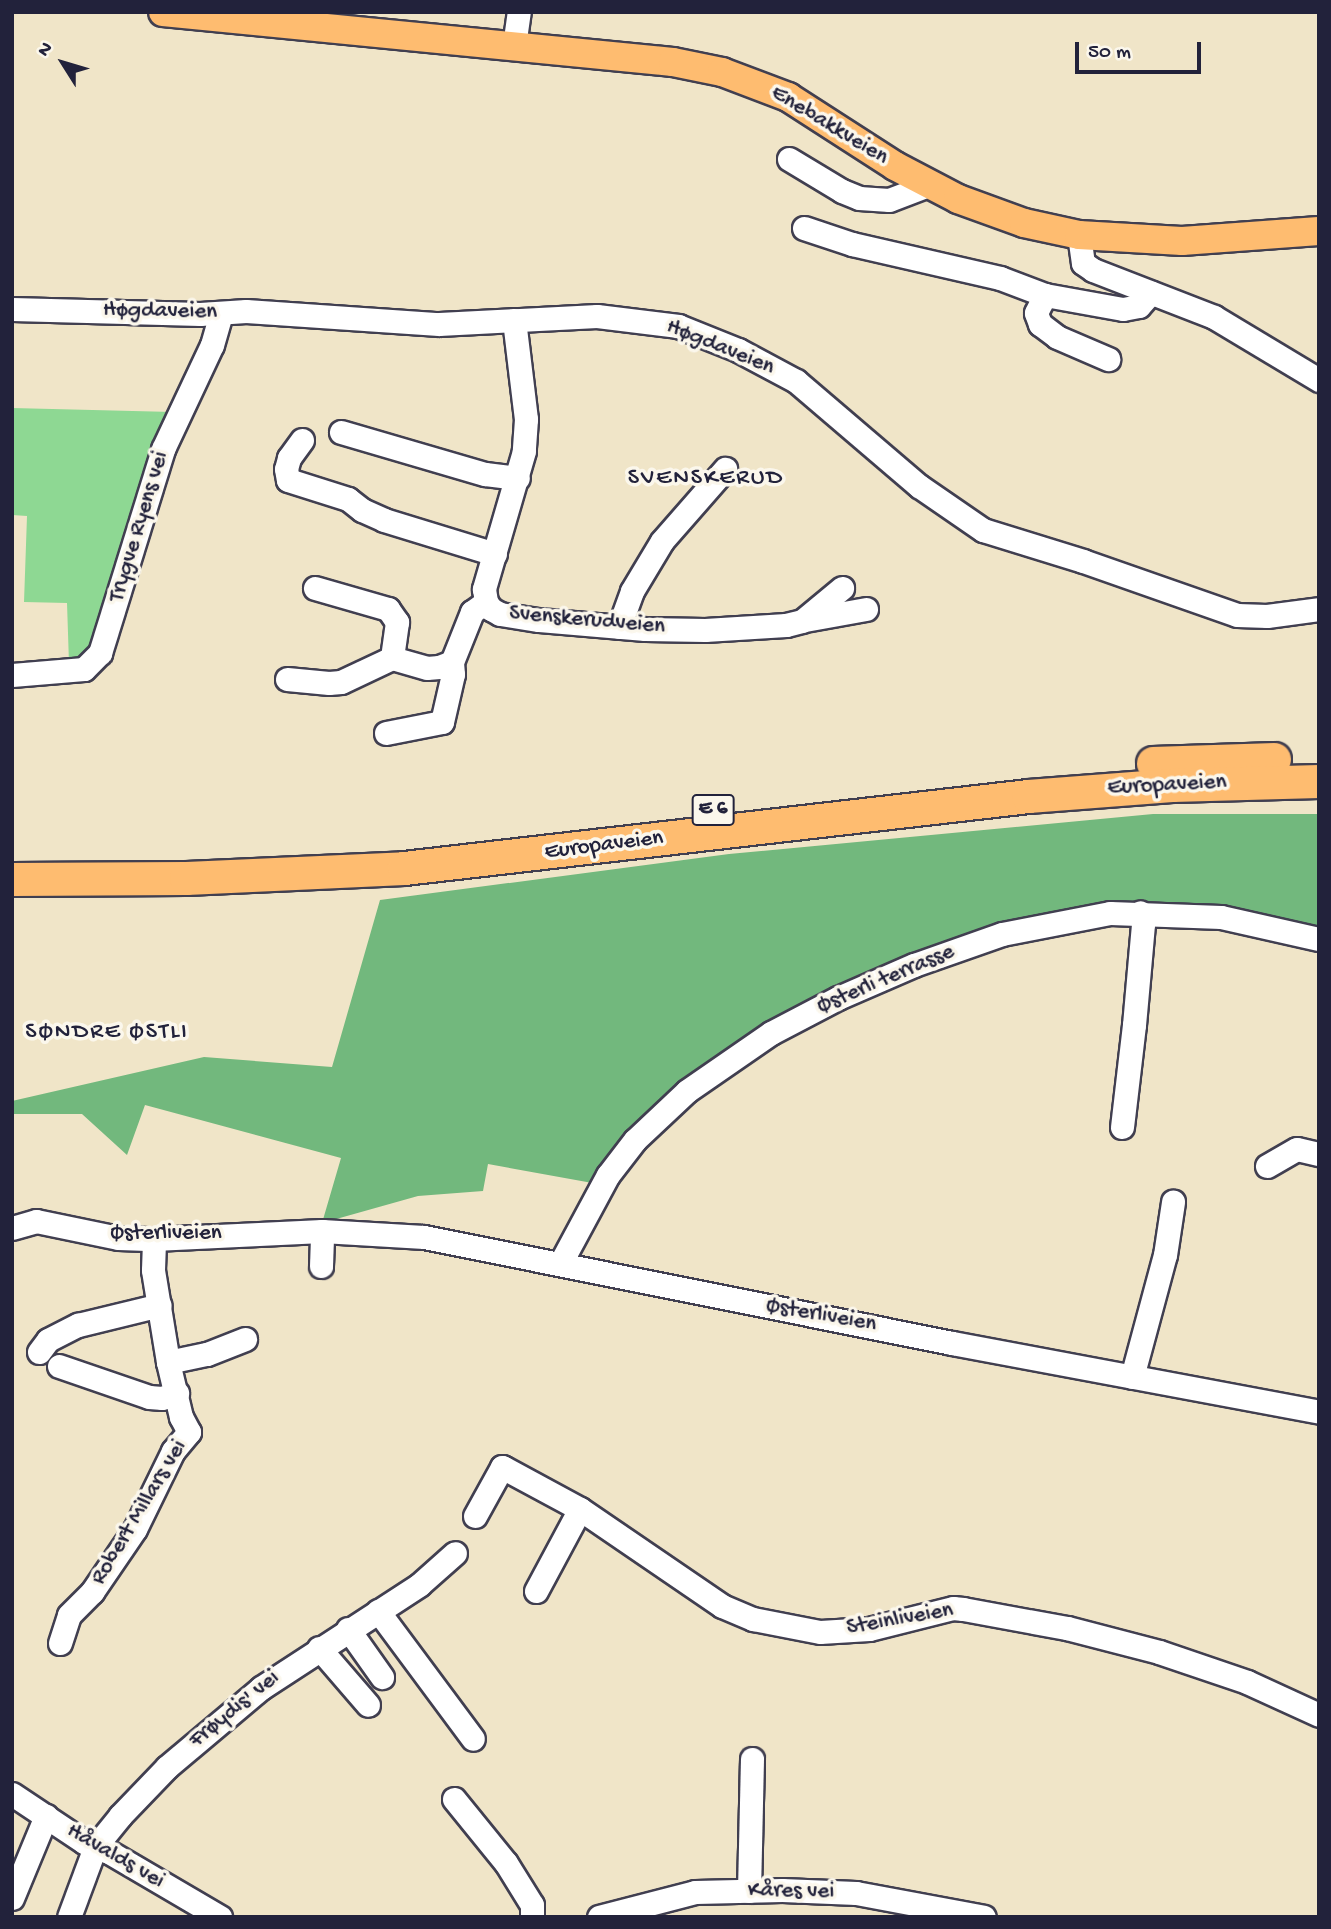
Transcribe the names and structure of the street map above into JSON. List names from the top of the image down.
{
  "streets": {
    "highway": ["Europaveien", "E 6"],
    "main road": ["Enebakkveien"],
    "street": [
      "Høgdaveien",
      "Trygve Ryens vei",
      "Svenskerudveien",
      "Østerli terrasse",
      "Østerliveien",
      "Robert Millars vei",
      "Steinliveien",
      "Frøydis' vei",
      "Håvalds vei",
      "Kåres vei"
    ]
  },
  "crossings": [
    ["Høgdaveien", "Trygve Ryens vei"],
    ["Høgdaveien", "Svenskerudveien"],
    ["Østerli terrasse", "Østerliveien"],
    ["Østerliveien", "Robert Millars vei"],
    ["Frøydis' vei", "Håvalds vei"]
  ],
  "districts": ["SVENSKERUD", "SØNDRE ØSTLI"],
  "scale_bar": "50 m",
  "north": "top left"
}
